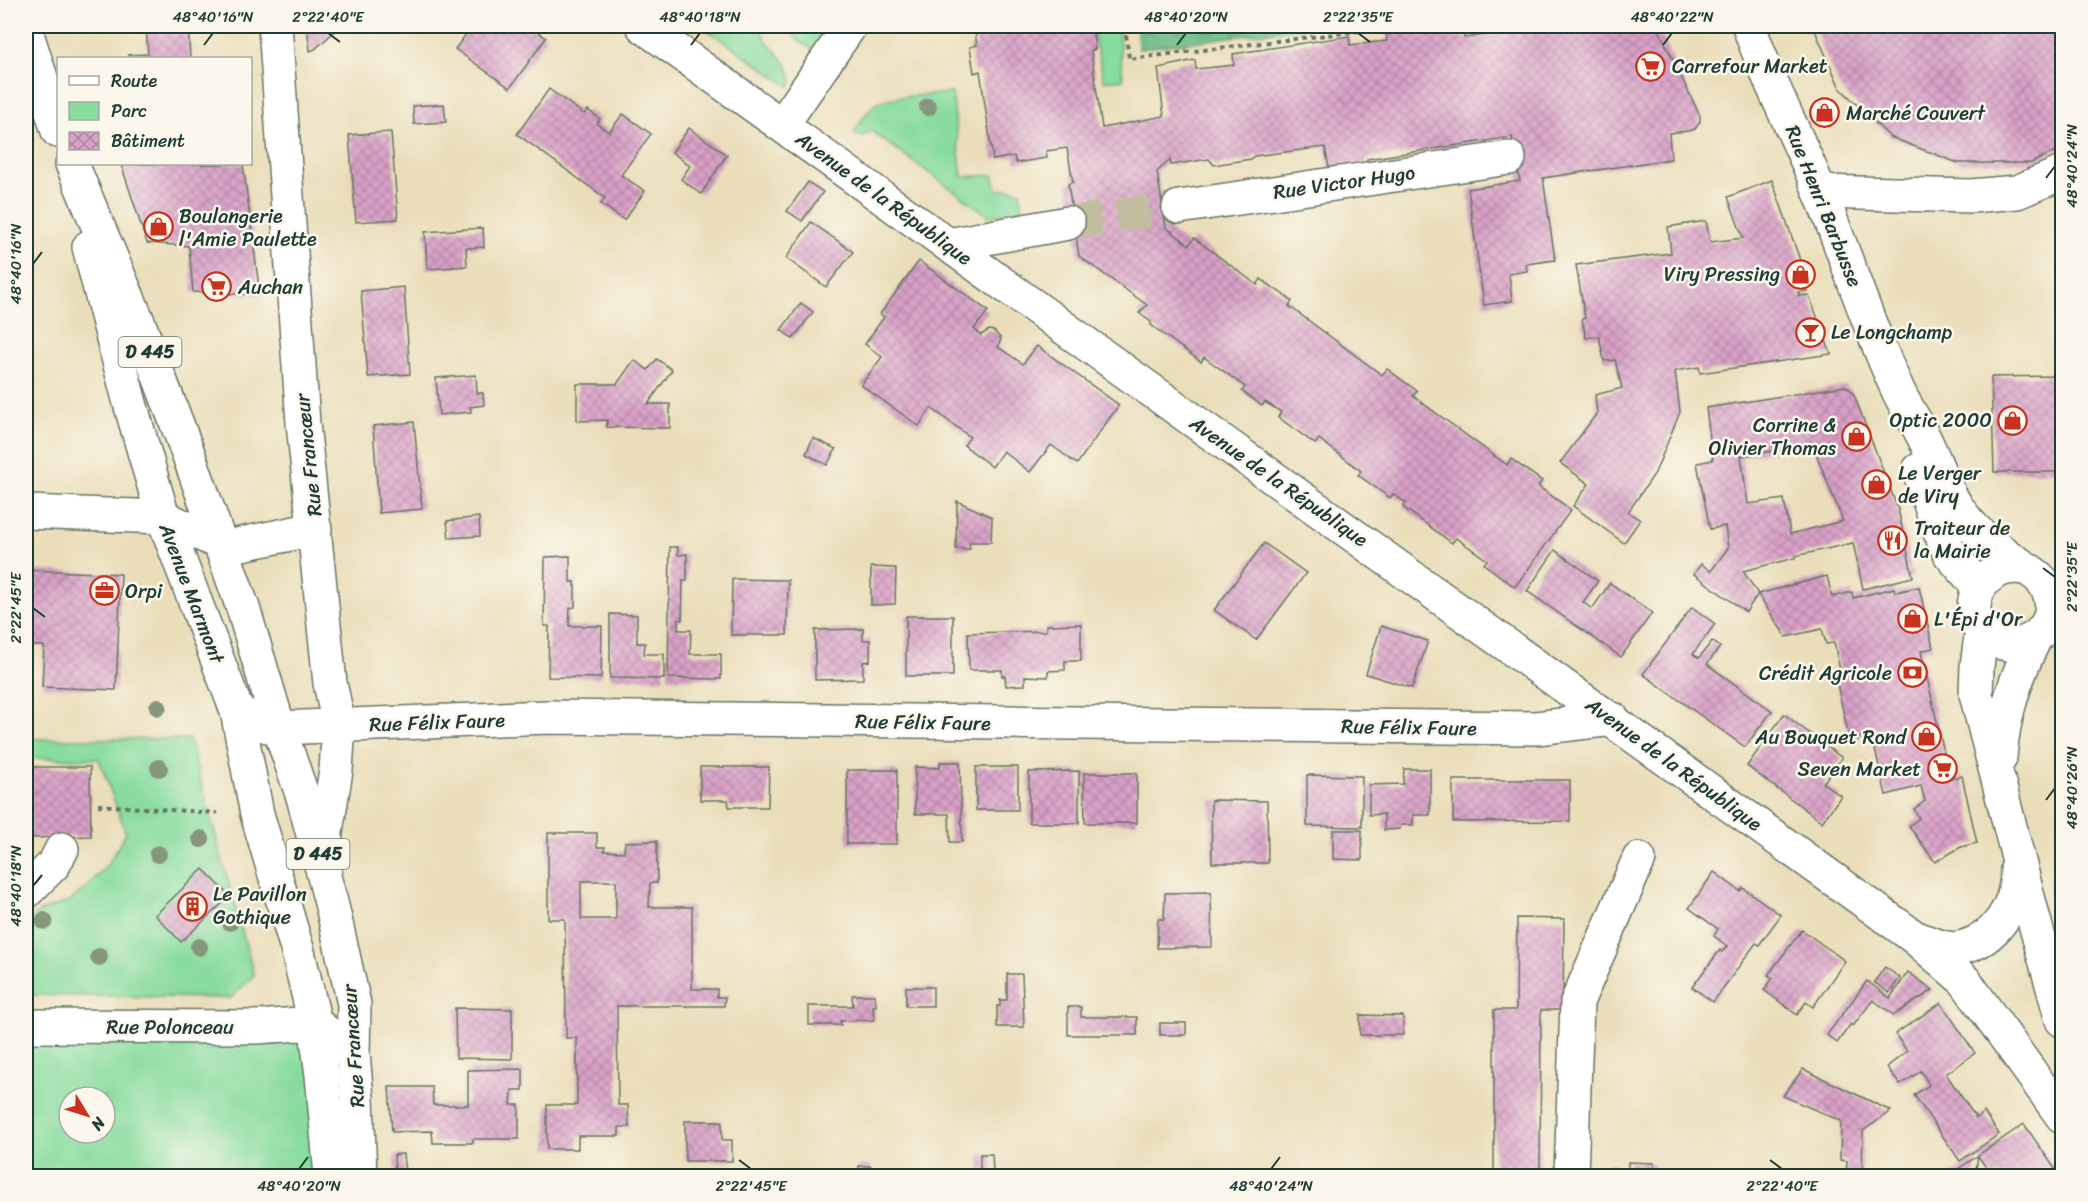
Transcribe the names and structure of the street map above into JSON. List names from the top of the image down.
{
  "streets": {
    "street": [
      "Rue Victor Hugo",
      "Avenue de la République",
      "Rue Henri Barbusse",
      "D 445",
      "Rue Francœur",
      "Avenue Marmont",
      "Rue Félix Faure",
      "Rue Polonceau"
    ]
  },
  "crossings": [
    ["Avenue de la République", "Rue Félix Faure"],
    ["D 445", "Rue Francœur"],
    ["Rue Francœur", "Avenue Marmont"],
    ["Rue Francœur", "Rue Félix Faure"],
    ["Rue Francœur", "Rue Polonceau"],
    ["Avenue Marmont", "Rue Félix Faure"],
    ["Avenue Marmont", "Rue Polonceau"]
  ],
  "places": {
    "supermarket": ["Carrefour Market", "Auchan", "Seven Market"],
    "shop": [
      "Marché Couvert",
      "Boulangerie l'Amie Paulette",
      "Viry Pressing",
      "Optic 2000",
      "Corrine & Olivier Thomas",
      "Le Verger de Viry",
      "L'Épi d'Or",
      "Au Bouquet Rond"
    ],
    "bar": ["Le Longchamp"],
    "restaurant": ["Traiteur de la Mairie"],
    "office": ["Orpi"],
    "bank": ["Crédit Agricole"],
    "building": ["Le Pavillon Gothique"]
  },
  "legend": ["Route", "Parc", "Bâtiment"],
  "north": "bottom right",
  "coordinates": [
    "48°40'16\"N",
    "2°22'40\"E",
    "48°40'18\"N",
    "48°40'20\"N",
    "2°22'35\"E",
    "48°40'22\"N",
    "48°40'24\"N",
    "2°22'45\"E",
    "48°40'26\"N"
  ]
}
